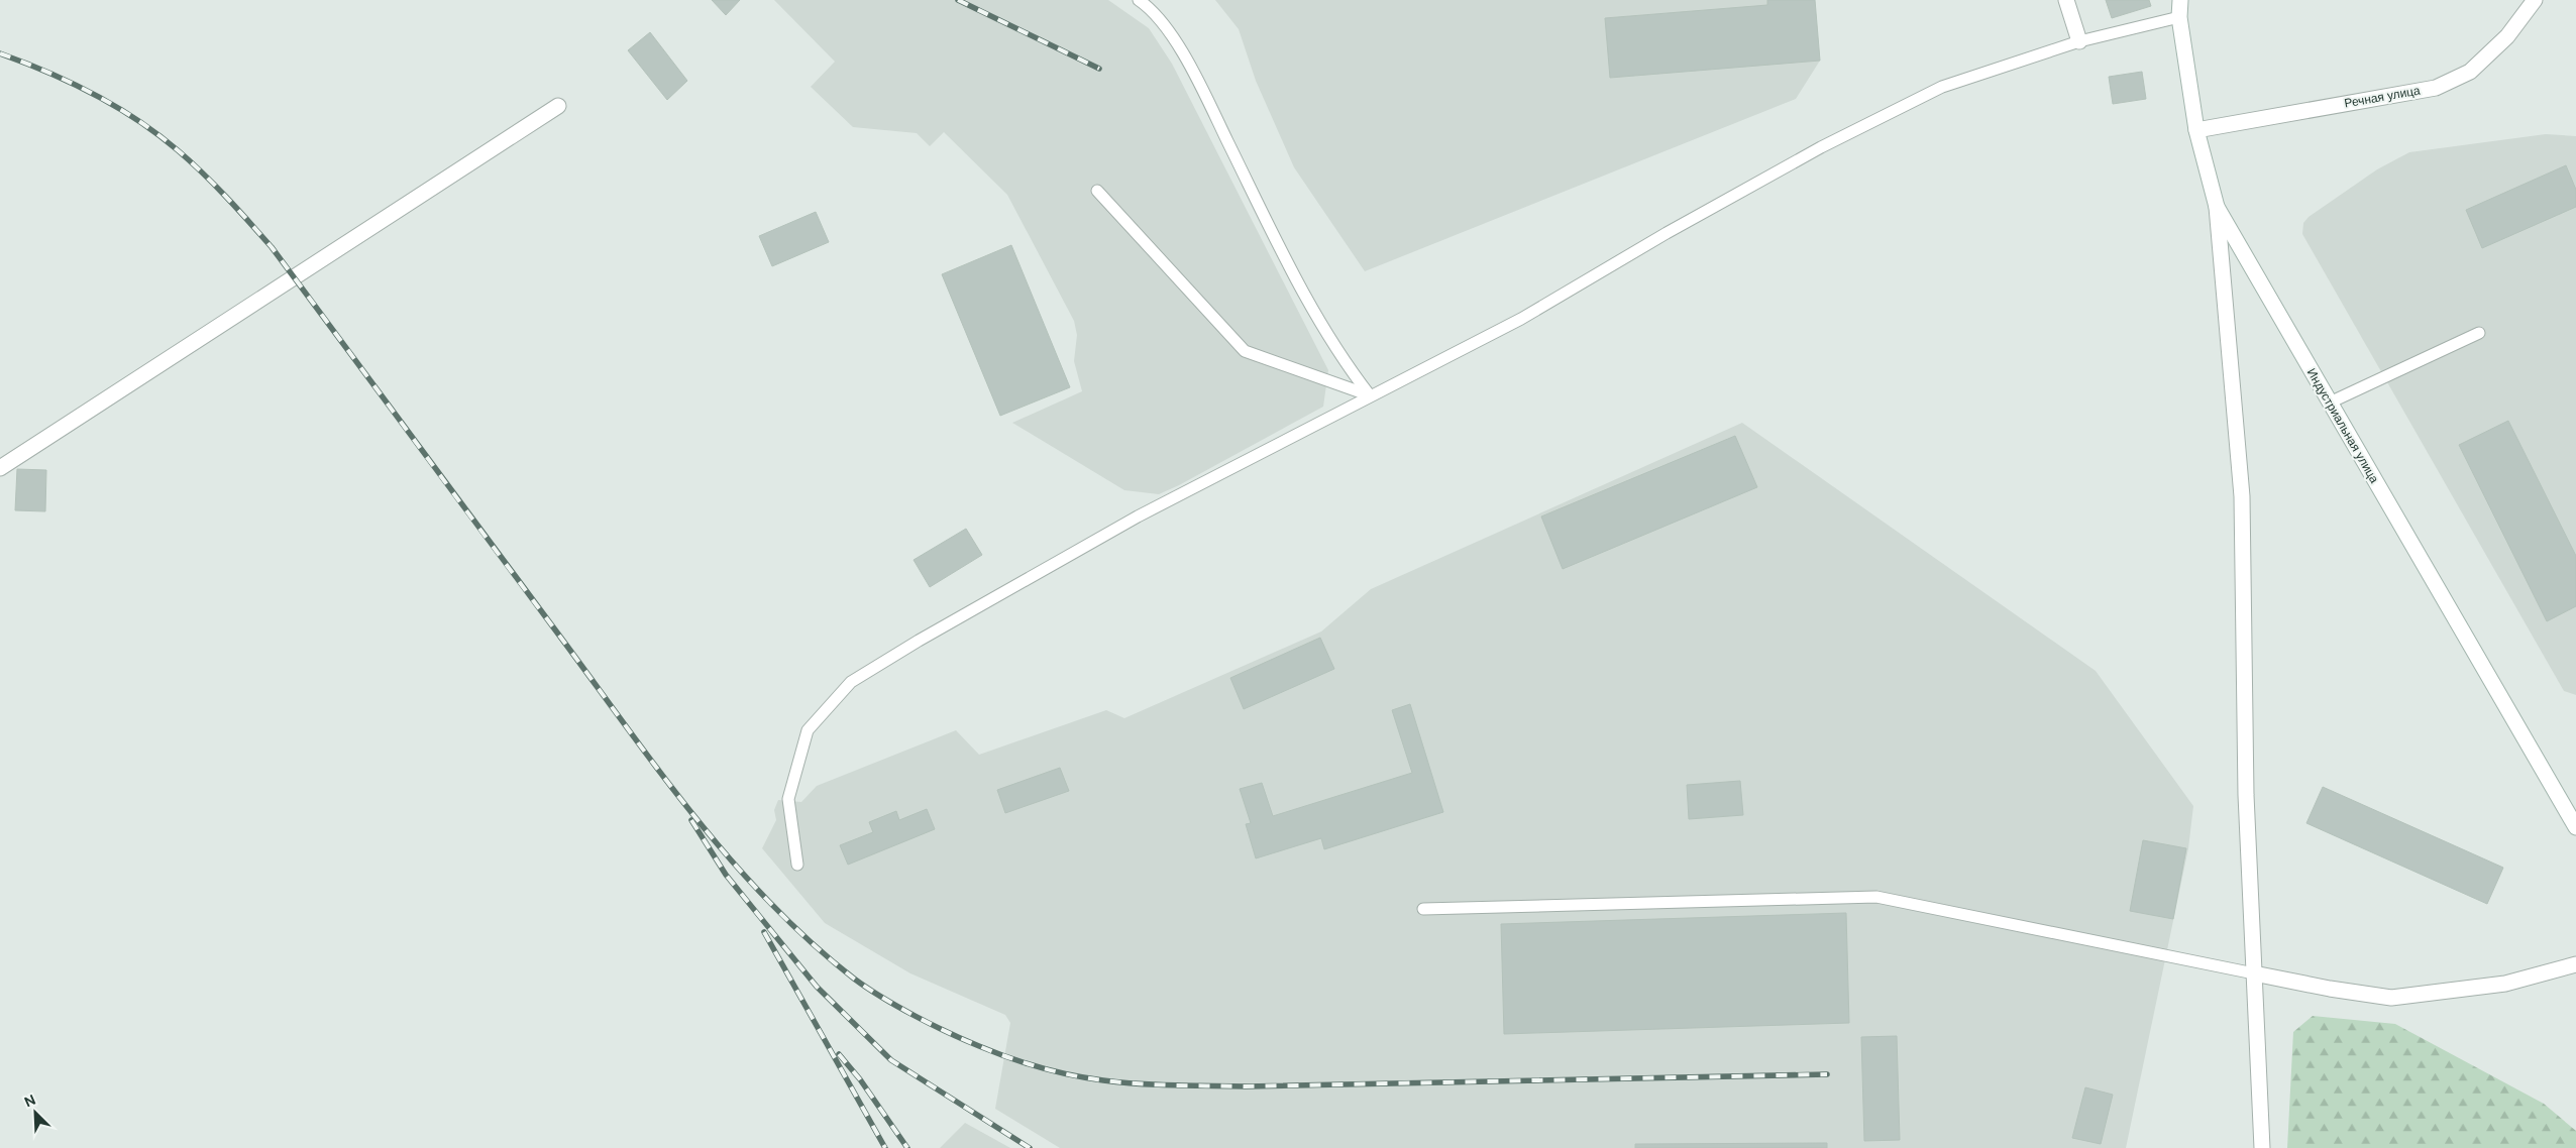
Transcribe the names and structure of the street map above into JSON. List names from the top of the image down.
{
  "streets": {
    "street": ["Речная улица", "Индустриальная улица"]
  },
  "crossings": [
    ["Речная улица", "Индустриальная улица"]
  ],
  "north": "top left"
}
